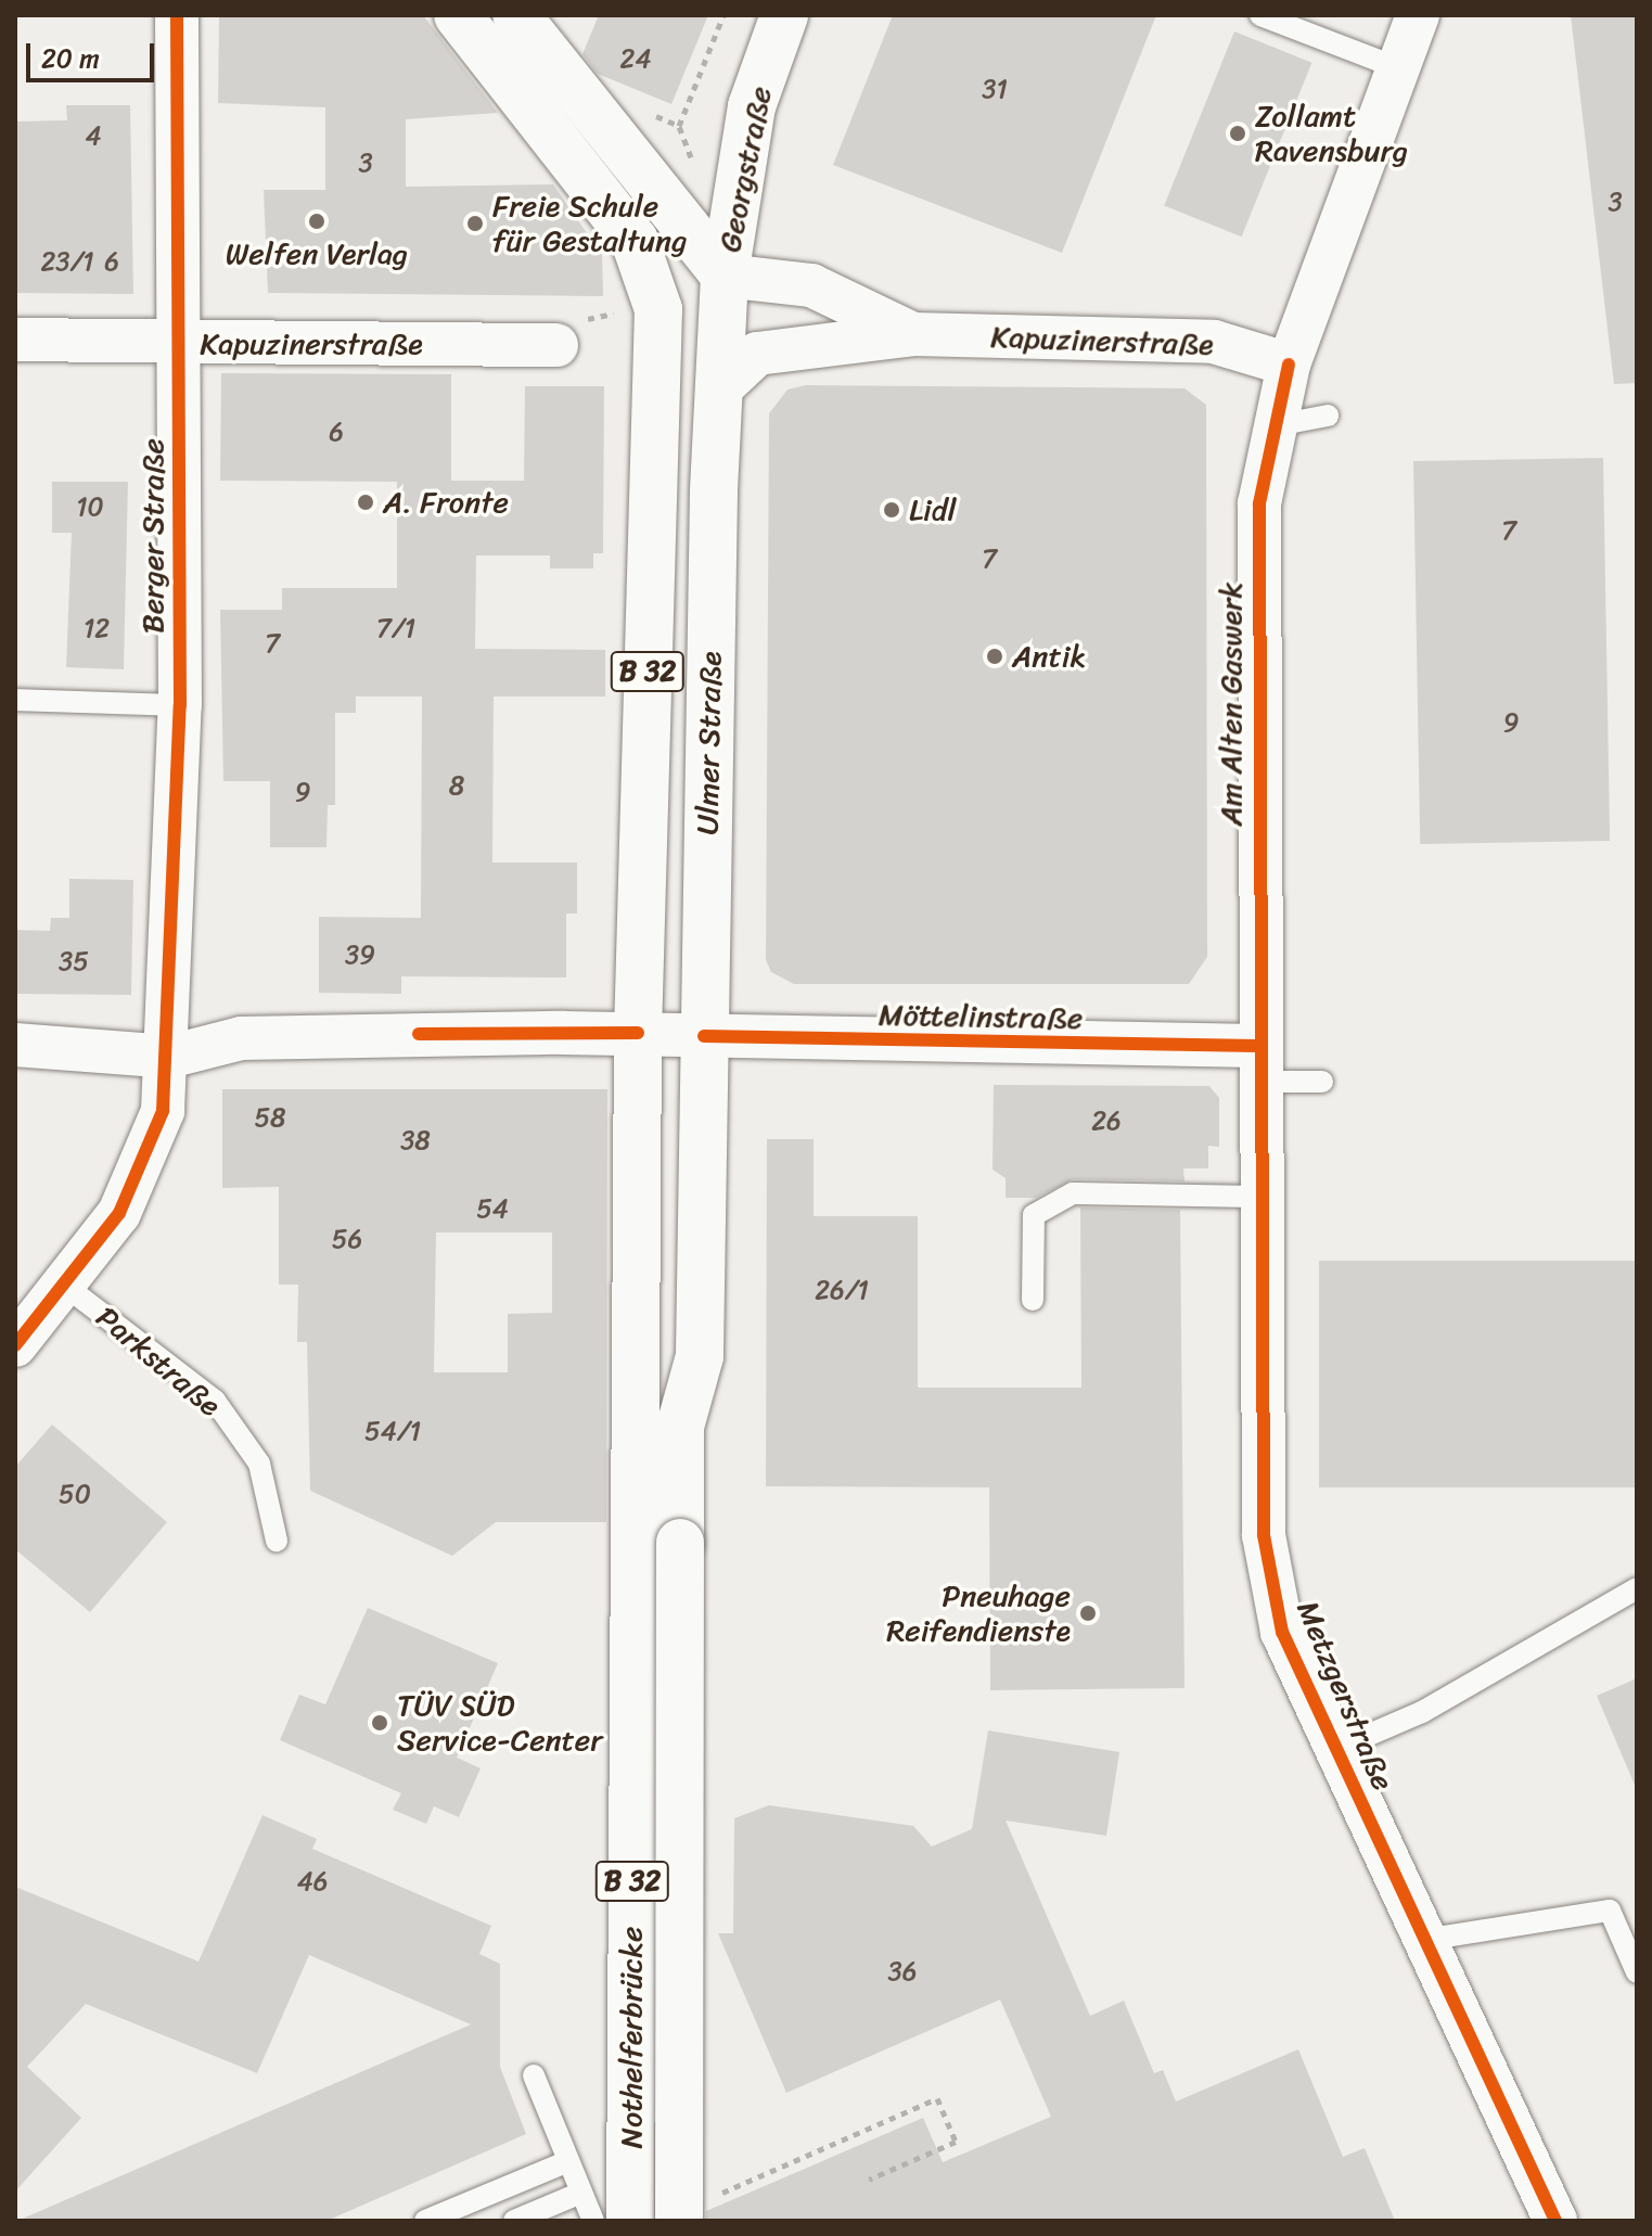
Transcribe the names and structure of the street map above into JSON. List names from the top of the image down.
{
  "streets": {
    "main road": [
      "Georgstraße",
      "B 32",
      "Ulmer Straße",
      "Nothelferbrücke"
    ],
    "street": [
      "Kapuzinerstraße",
      "Berger Straße",
      "Am Alten Gaswerk",
      "Möttelinstraße",
      "Parkstraße",
      "Metzgerstraße"
    ]
  },
  "crossings": [
    ["Georgstraße", "Kapuzinerstraße"],
    ["Georgstraße", "Ulmer Straße"],
    ["Kapuzinerstraße", "Berger Straße"],
    ["Kapuzinerstraße", "Am Alten Gaswerk"],
    ["Kapuzinerstraße", "Ulmer Straße"],
    ["Berger Straße", "Möttelinstraße"],
    ["Berger Straße", "Parkstraße"],
    ["Am Alten Gaswerk", "Möttelinstraße"],
    ["Am Alten Gaswerk", "Metzgerstraße"],
    ["Ulmer Straße", "Möttelinstraße"],
    ["Ulmer Straße", "Nothelferbrücke"],
    ["Möttelinstraße", "Parkstraße"],
    ["Möttelinstraße", "Metzgerstraße"]
  ],
  "places": [
    "Zollamt Ravensburg",
    "Welfen Verlag",
    "Freie Schule für Gestaltung",
    "A. Fronte",
    "Lidl",
    "Antik",
    "Pneuhage Reifendienste",
    "TÜV SÜD Service-Center"
  ],
  "house_numbers": [
    "24",
    "31",
    "4",
    "3",
    "3",
    "23/1",
    "6",
    "6",
    "10",
    "7",
    "7",
    "12",
    "7/1",
    "7",
    "9",
    "8",
    "9",
    "39",
    "35",
    "58",
    "26",
    "38",
    "54",
    "56",
    "26/1",
    "54/1",
    "50",
    "46",
    "36"
  ],
  "scale_bar": "20 m"
}
